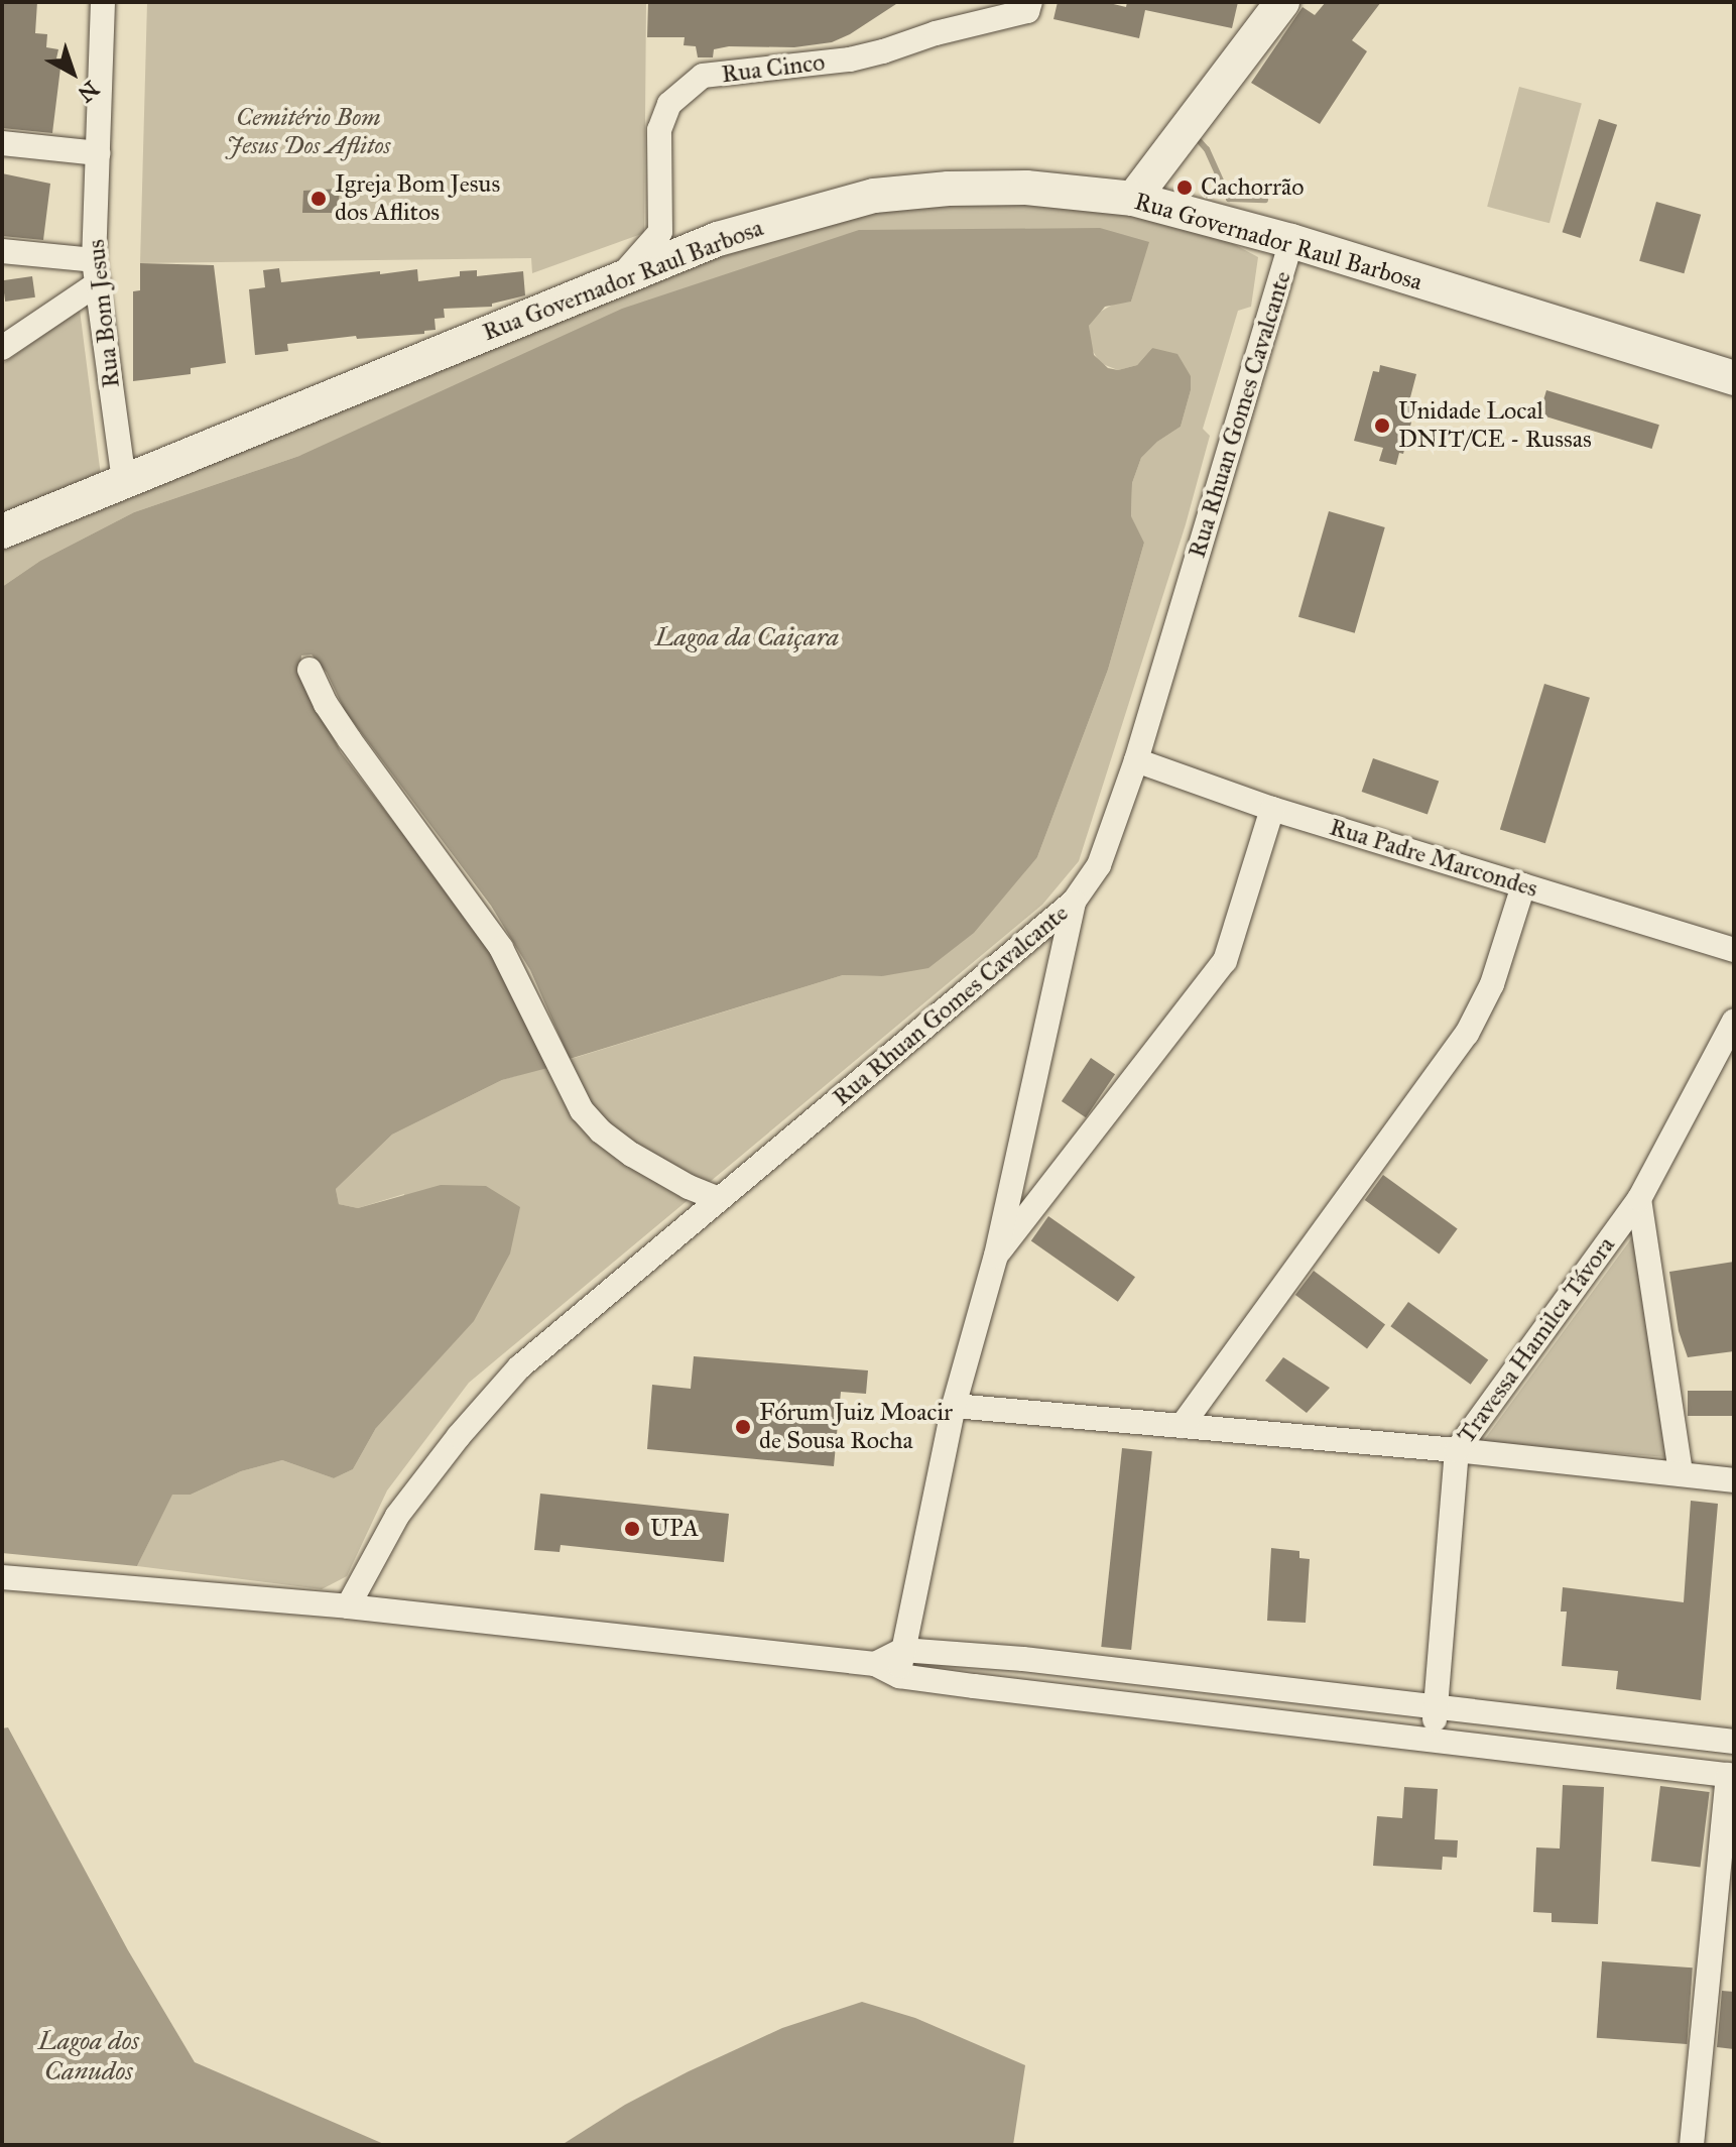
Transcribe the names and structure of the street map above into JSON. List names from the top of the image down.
{
  "streets": {
    "street": [
      "Rua Cinco",
      "Rua Governador Raul Barbosa",
      "Rua Bom Jesus",
      "Rua Rhuan Gomes Cavalcante",
      "Rua Padre Marcondes",
      "Travessa Hamilca Távora"
    ]
  },
  "crossings": [
    ["Rua Cinco", "Rua Governador Raul Barbosa"],
    ["Rua Governador Raul Barbosa", "Rua Bom Jesus"],
    ["Rua Governador Raul Barbosa", "Rua Rhuan Gomes Cavalcante"],
    ["Rua Rhuan Gomes Cavalcante", "Rua Padre Marcondes"]
  ],
  "water": ["Lagoa da Caiçara", "Lagoa dos Canudos"],
  "parks": ["Cemitério Bom Jesus Dos Aflitos"],
  "places": [
    "Cachorrão",
    "Igreja Bom Jesus dos Aflitos",
    "Unidade Local DNIT/CE - Russas",
    "Fórum Juiz Moacir de Sousa Rocha",
    "UPA"
  ],
  "north": "bottom right"
}
